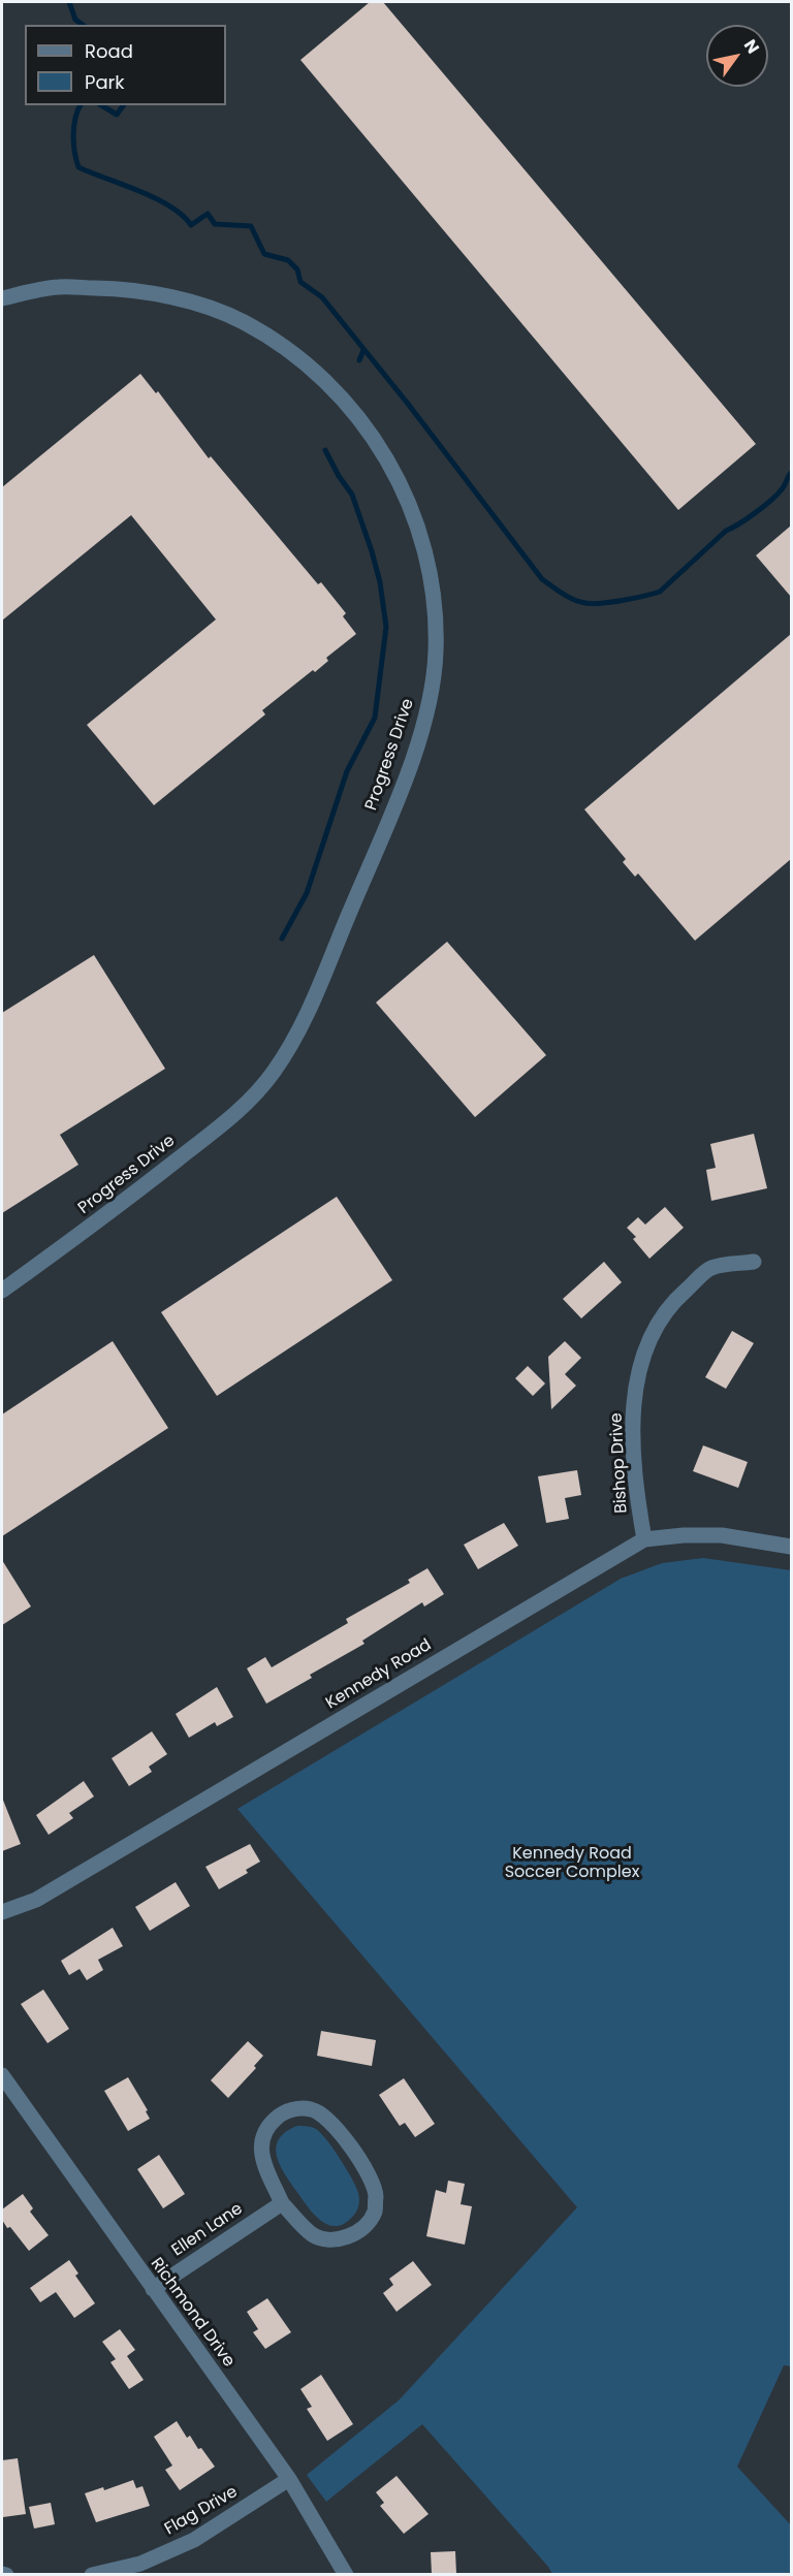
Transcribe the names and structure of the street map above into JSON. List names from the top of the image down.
{
  "streets": {
    "street": [
      "Progress Drive",
      "Bishop Drive",
      "Kennedy Road",
      "Ellen Lane",
      "Richmond Drive",
      "Flag Drive"
    ]
  },
  "crossings": [
    ["Bishop Drive", "Kennedy Road"],
    ["Ellen Lane", "Richmond Drive"],
    ["Richmond Drive", "Flag Drive"]
  ],
  "parks": ["Kennedy Road Soccer Complex"],
  "legend": ["Road", "Park"],
  "north": "top right"
}
